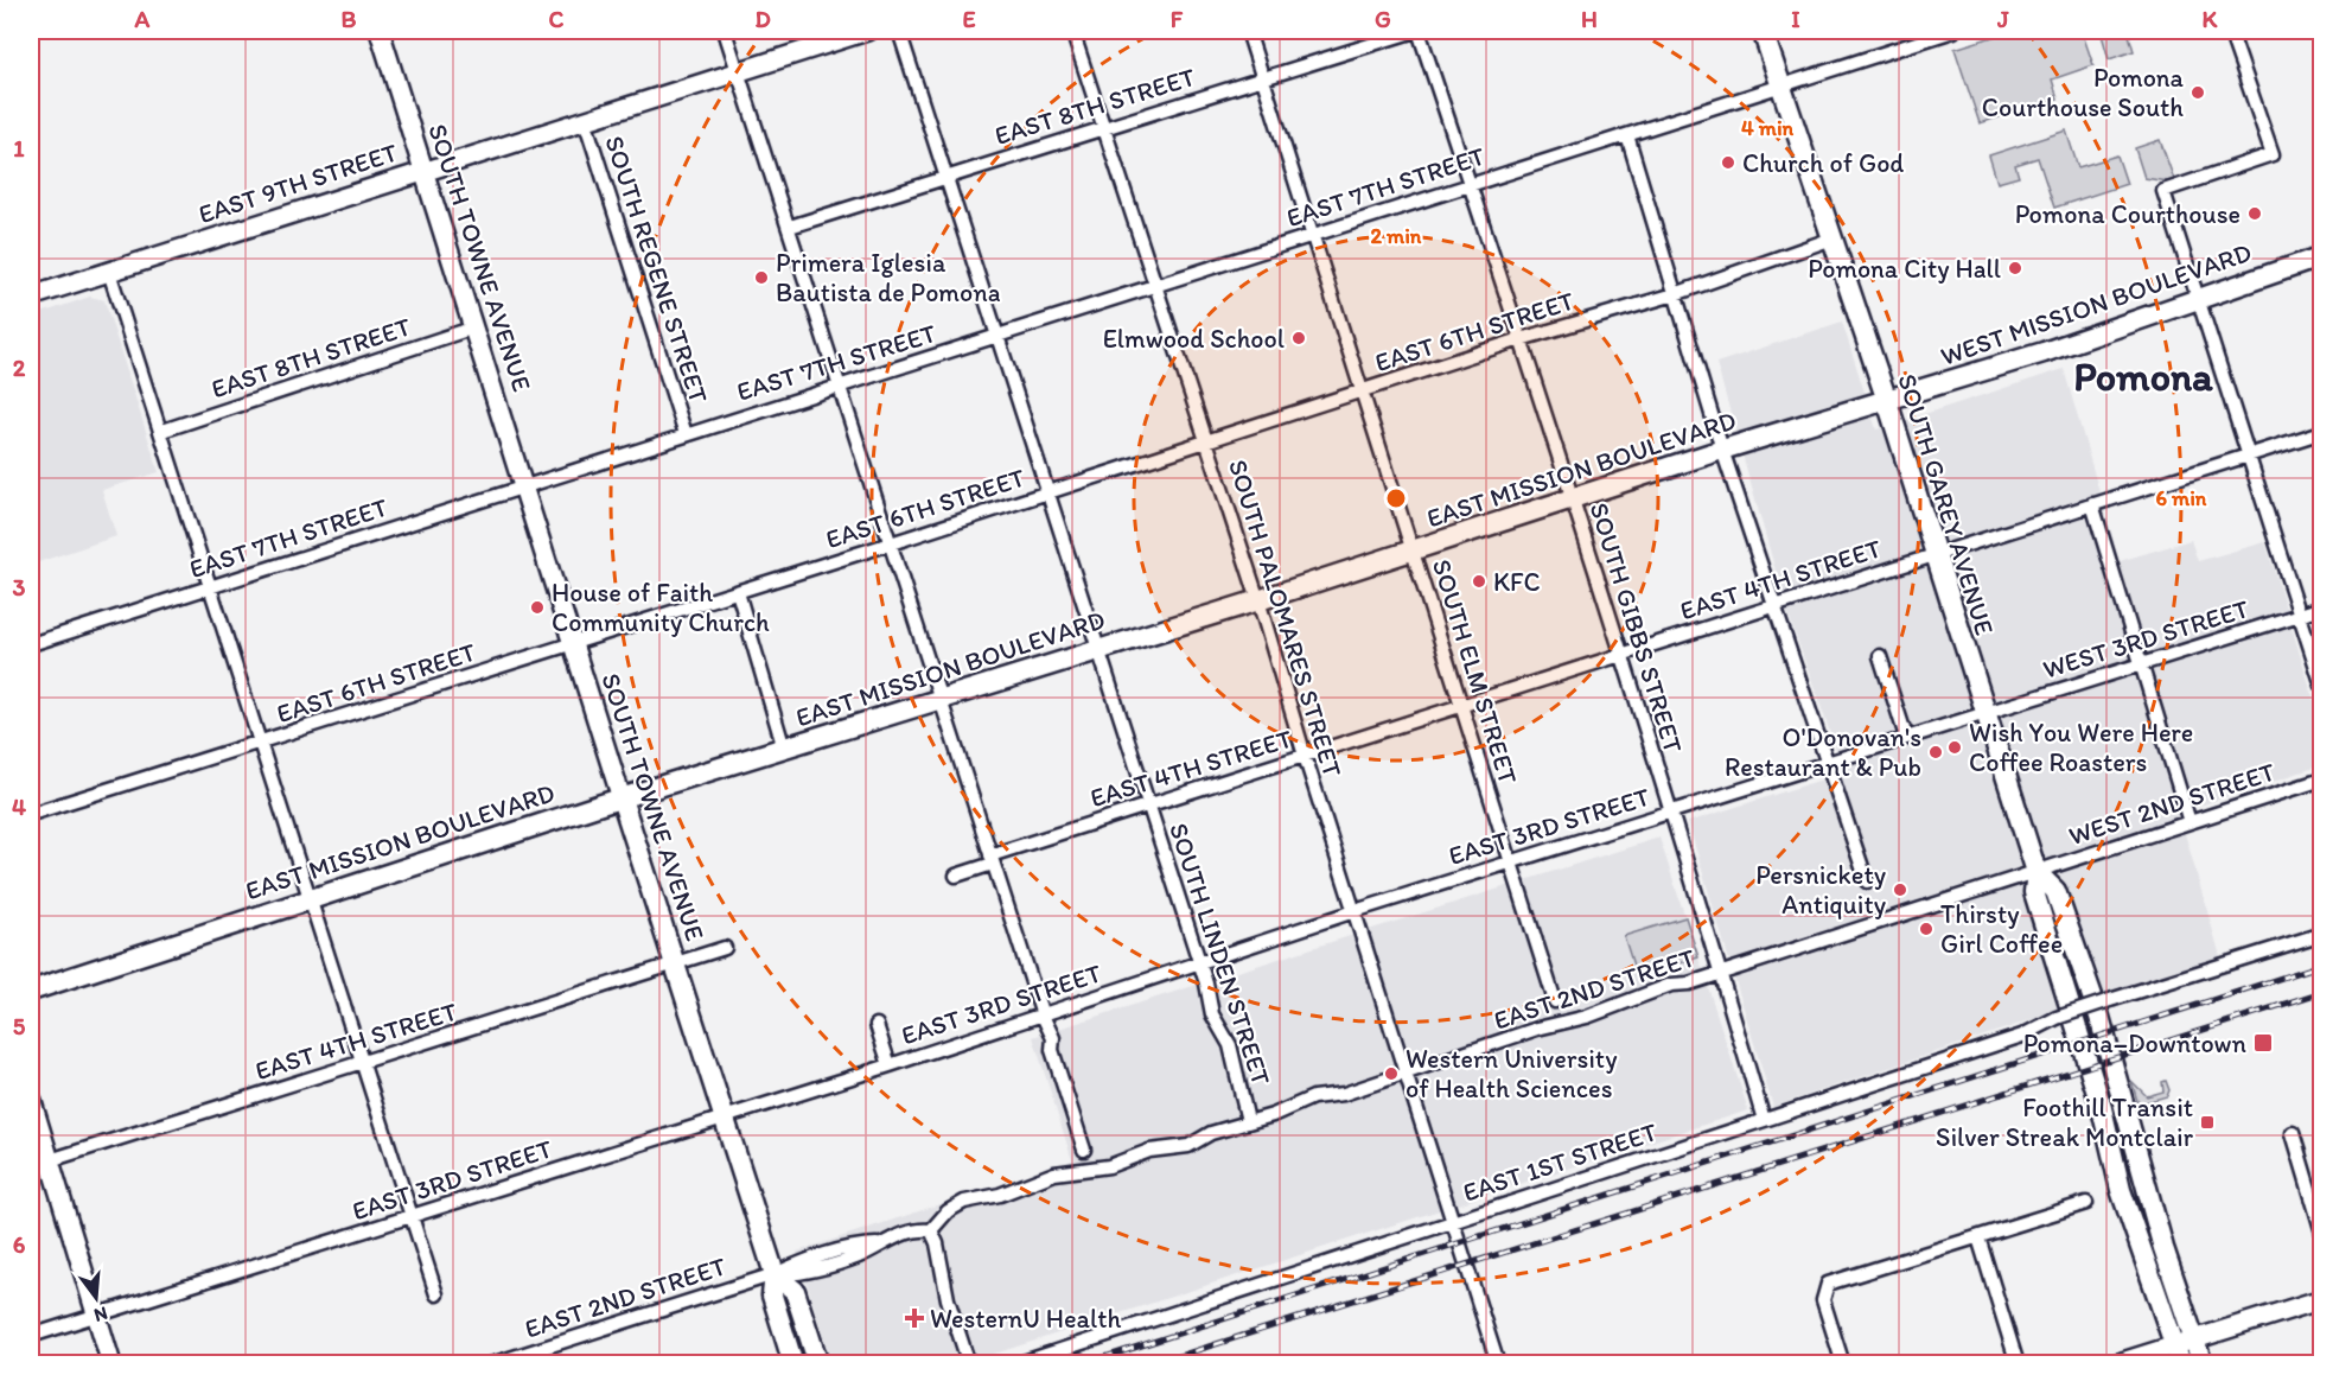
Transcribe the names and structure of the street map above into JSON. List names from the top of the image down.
{
  "streets": {
    "main road": [
      "SOUTH TOWNE AVENUE",
      "WEST MISSION BOULEVARD",
      "EAST MISSION BOULEVARD",
      "SOUTH GAREY AVENUE"
    ],
    "street": [
      "EAST 8TH STREET",
      "EAST 9TH STREET",
      "EAST 7TH STREET",
      "SOUTH REGENE STREET",
      "EAST 6TH STREET",
      "EAST 4TH STREET",
      "SOUTH PALOMARES STREET",
      "SOUTH GIBBS STREET",
      "WEST 3RD STREET",
      "SOUTH ELM STREET",
      "WEST 2ND STREET",
      "EAST 3RD STREET",
      "SOUTH LINDEN STREET",
      "EAST 2ND STREET",
      "EAST 1ST STREET"
    ]
  },
  "crossings": [
    ["EAST 8TH STREET", "SOUTH TOWNE AVENUE"],
    ["EAST 8TH STREET", "SOUTH PALOMARES STREET"],
    ["EAST 8TH STREET", "SOUTH GIBBS STREET"],
    ["EAST 8TH STREET", "SOUTH ELM STREET"],
    ["EAST 8TH STREET", "SOUTH LINDEN STREET"],
    ["EAST 9TH STREET", "SOUTH TOWNE AVENUE"],
    ["EAST 9TH STREET", "SOUTH REGENE STREET"],
    ["EAST 7TH STREET", "SOUTH TOWNE AVENUE"],
    ["EAST 7TH STREET", "SOUTH REGENE STREET"],
    ["EAST 7TH STREET", "SOUTH GAREY AVENUE"],
    ["EAST 7TH STREET", "SOUTH PALOMARES STREET"],
    ["EAST 7TH STREET", "SOUTH GIBBS STREET"],
    ["EAST 7TH STREET", "SOUTH ELM STREET"],
    ["EAST 7TH STREET", "SOUTH LINDEN STREET"],
    ["SOUTH TOWNE AVENUE", "EAST 6TH STREET"],
    ["SOUTH TOWNE AVENUE", "EAST MISSION BOULEVARD"],
    ["SOUTH TOWNE AVENUE", "EAST 4TH STREET"],
    ["SOUTH TOWNE AVENUE", "EAST 3RD STREET"],
    ["SOUTH TOWNE AVENUE", "EAST 2ND STREET"],
    ["WEST MISSION BOULEVARD", "EAST MISSION BOULEVARD"],
    ["WEST MISSION BOULEVARD", "SOUTH GAREY AVENUE"],
    ["EAST 6TH STREET", "SOUTH GAREY AVENUE"],
    ["EAST 6TH STREET", "SOUTH PALOMARES STREET"],
    ["EAST 6TH STREET", "SOUTH GIBBS STREET"],
    ["EAST 6TH STREET", "SOUTH ELM STREET"],
    ["EAST 6TH STREET", "SOUTH LINDEN STREET"],
    ["EAST MISSION BOULEVARD", "SOUTH GAREY AVENUE"],
    ["EAST MISSION BOULEVARD", "SOUTH PALOMARES STREET"],
    ["EAST MISSION BOULEVARD", "SOUTH GIBBS STREET"],
    ["EAST MISSION BOULEVARD", "SOUTH ELM STREET"],
    ["EAST MISSION BOULEVARD", "SOUTH LINDEN STREET"],
    ["SOUTH GAREY AVENUE", "EAST 4TH STREET"],
    ["SOUTH GAREY AVENUE", "WEST 3RD STREET"],
    ["SOUTH GAREY AVENUE", "WEST 2ND STREET"],
    ["SOUTH GAREY AVENUE", "EAST 3RD STREET"],
    ["SOUTH GAREY AVENUE", "EAST 2ND STREET"],
    ["EAST 4TH STREET", "SOUTH PALOMARES STREET"],
    ["EAST 4TH STREET", "SOUTH GIBBS STREET"],
    ["EAST 4TH STREET", "SOUTH ELM STREET"],
    ["EAST 4TH STREET", "SOUTH LINDEN STREET"],
    ["SOUTH PALOMARES STREET", "EAST 3RD STREET"],
    ["SOUTH PALOMARES STREET", "EAST 2ND STREET"],
    ["SOUTH PALOMARES STREET", "EAST 1ST STREET"],
    ["SOUTH GIBBS STREET", "EAST 3RD STREET"],
    ["SOUTH GIBBS STREET", "EAST 2ND STREET"],
    ["SOUTH GIBBS STREET", "EAST 1ST STREET"],
    ["WEST 3RD STREET", "EAST 3RD STREET"],
    ["SOUTH ELM STREET", "EAST 3RD STREET"],
    ["WEST 2ND STREET", "EAST 2ND STREET"],
    ["EAST 3RD STREET", "SOUTH LINDEN STREET"],
    ["SOUTH LINDEN STREET", "EAST 2ND STREET"]
  ],
  "districts": ["Pomona"],
  "places": {
    "other": [
      "Pomona Courthouse South",
      "Church of God",
      "Pomona Courthouse",
      "Pomona City Hall",
      "Primera Iglesia Bautista de Pomona",
      "Elmwood School",
      "KFC",
      "House of Faith Community Church",
      "Wish You Were Here Coffee Roasters",
      "O'Donovan's Restaurant & Pub",
      "Persnickety Antiquity",
      "Thirsty Girl Coffee",
      "Western University of Health Sciences"
    ],
    "transit": ["Pomona–Downtown", "Foothill Transit Silver Streak Montclair"],
    "health": ["WesternU Health"]
  },
  "north": "bottom",
  "grid": {
    "columns": [
      "A",
      "B",
      "C",
      "D",
      "E",
      "F",
      "G",
      "H",
      "I",
      "J",
      "K"
    ],
    "rows": [
      "1",
      "2",
      "3",
      "4",
      "5",
      "6"
    ]
  },
  "rings": ["4 min", "2 min", "6 min"]
}
